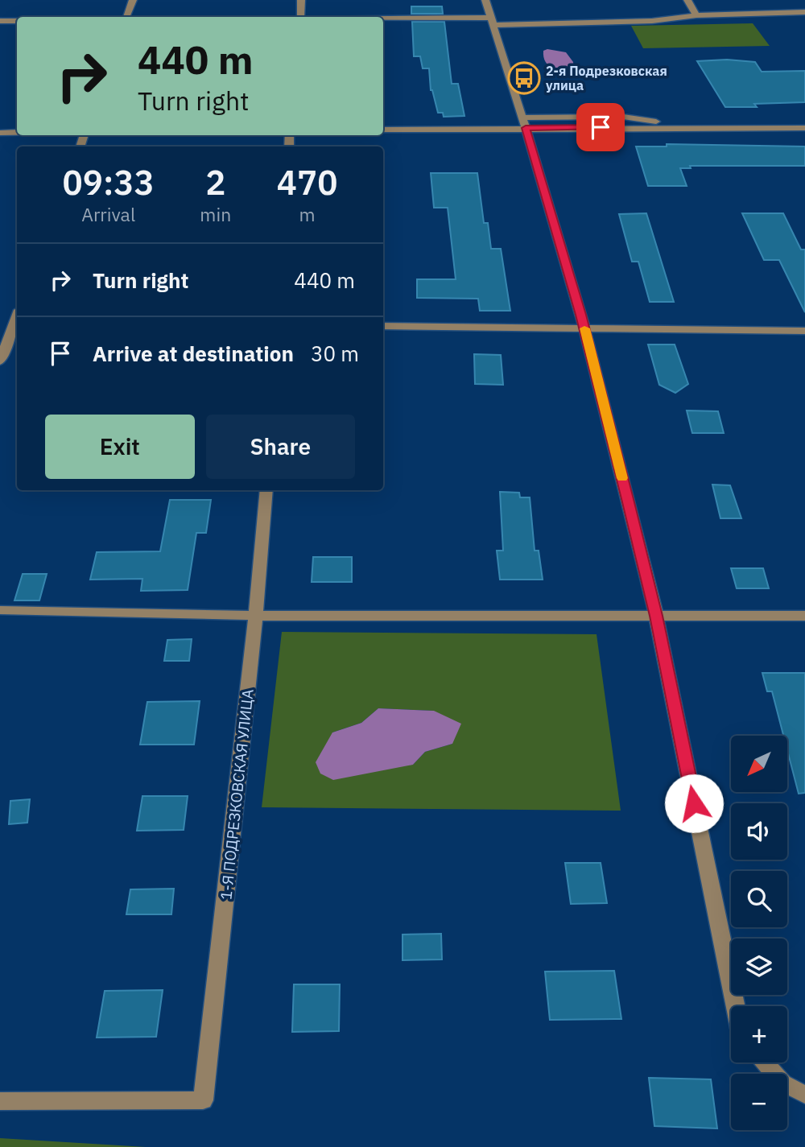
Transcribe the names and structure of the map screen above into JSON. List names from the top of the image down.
{
  "streets": {
    "street": ["1-Я ПОДРЕЗКОВСКАЯ УЛИЦА"]
  },
  "places": {
    "bus stop": ["2-я Подрезковская улица"]
  },
  "north": "bottom left",
  "page": {
    "turn": ["440 m", "Turn right"],
    "eta": [
      "09:33",
      "Arrival",
      "2",
      "min",
      "470",
      "m"
    ],
    "list": [
      {
        "name": "Turn right",
        "value": "440 m"
      },
      {
        "name": "Arrive at destination",
        "value": "30 m"
      }
    ],
    "buttons": ["Exit", "Share"],
    "map_buttons": ["+", "−"]
  }
}
